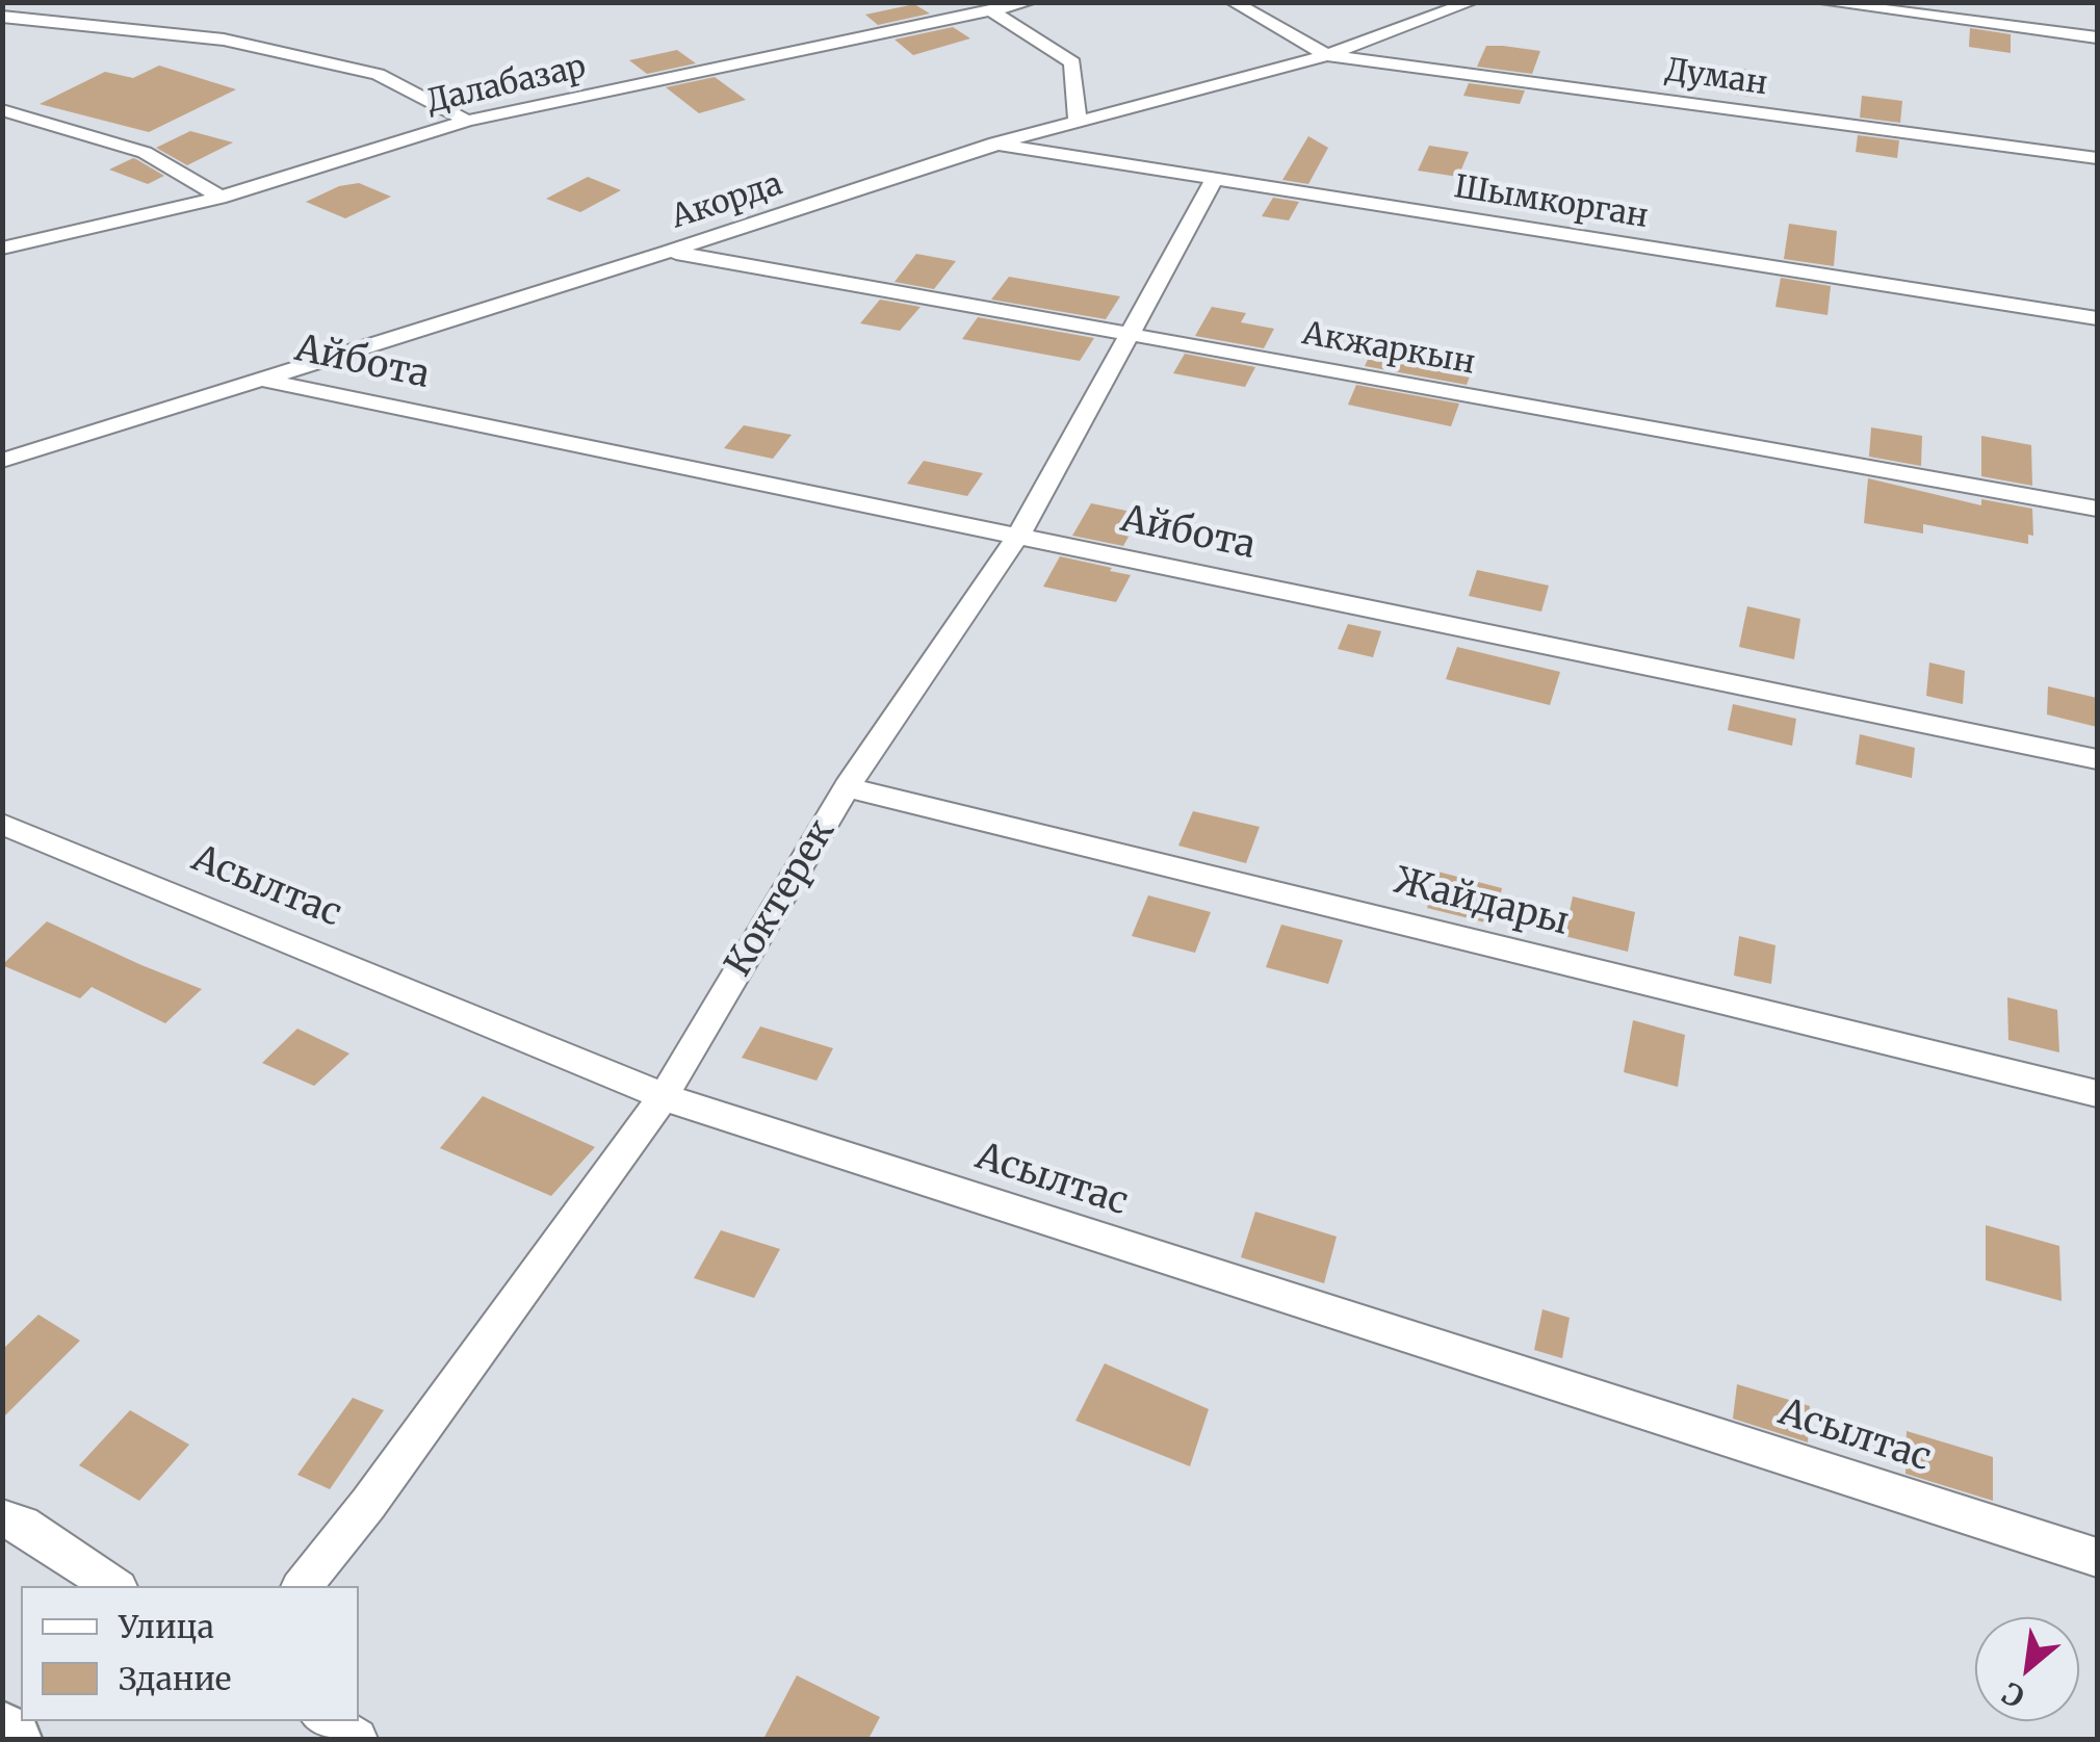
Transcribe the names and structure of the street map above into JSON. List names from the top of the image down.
{
  "streets": {
    "street": [
      "Думан",
      "Далабазар",
      "Акорда",
      "Шымкорган",
      "Акжаркын",
      "Айбота",
      "Асылтас",
      "Коктерек",
      "Жайдары"
    ]
  },
  "crossings": [
    ["Думан", "Акорда"],
    ["Акорда", "Шымкорган"],
    ["Акорда", "Акжаркын"],
    ["Акорда", "Айбота"],
    ["Шымкорган", "Коктерек"],
    ["Акжаркын", "Коктерек"],
    ["Айбота", "Коктерек"],
    ["Асылтас", "Коктерек"],
    ["Коктерек", "Жайдары"]
  ],
  "legend": ["Улица", "Здание"],
  "north": "bottom left"
}
